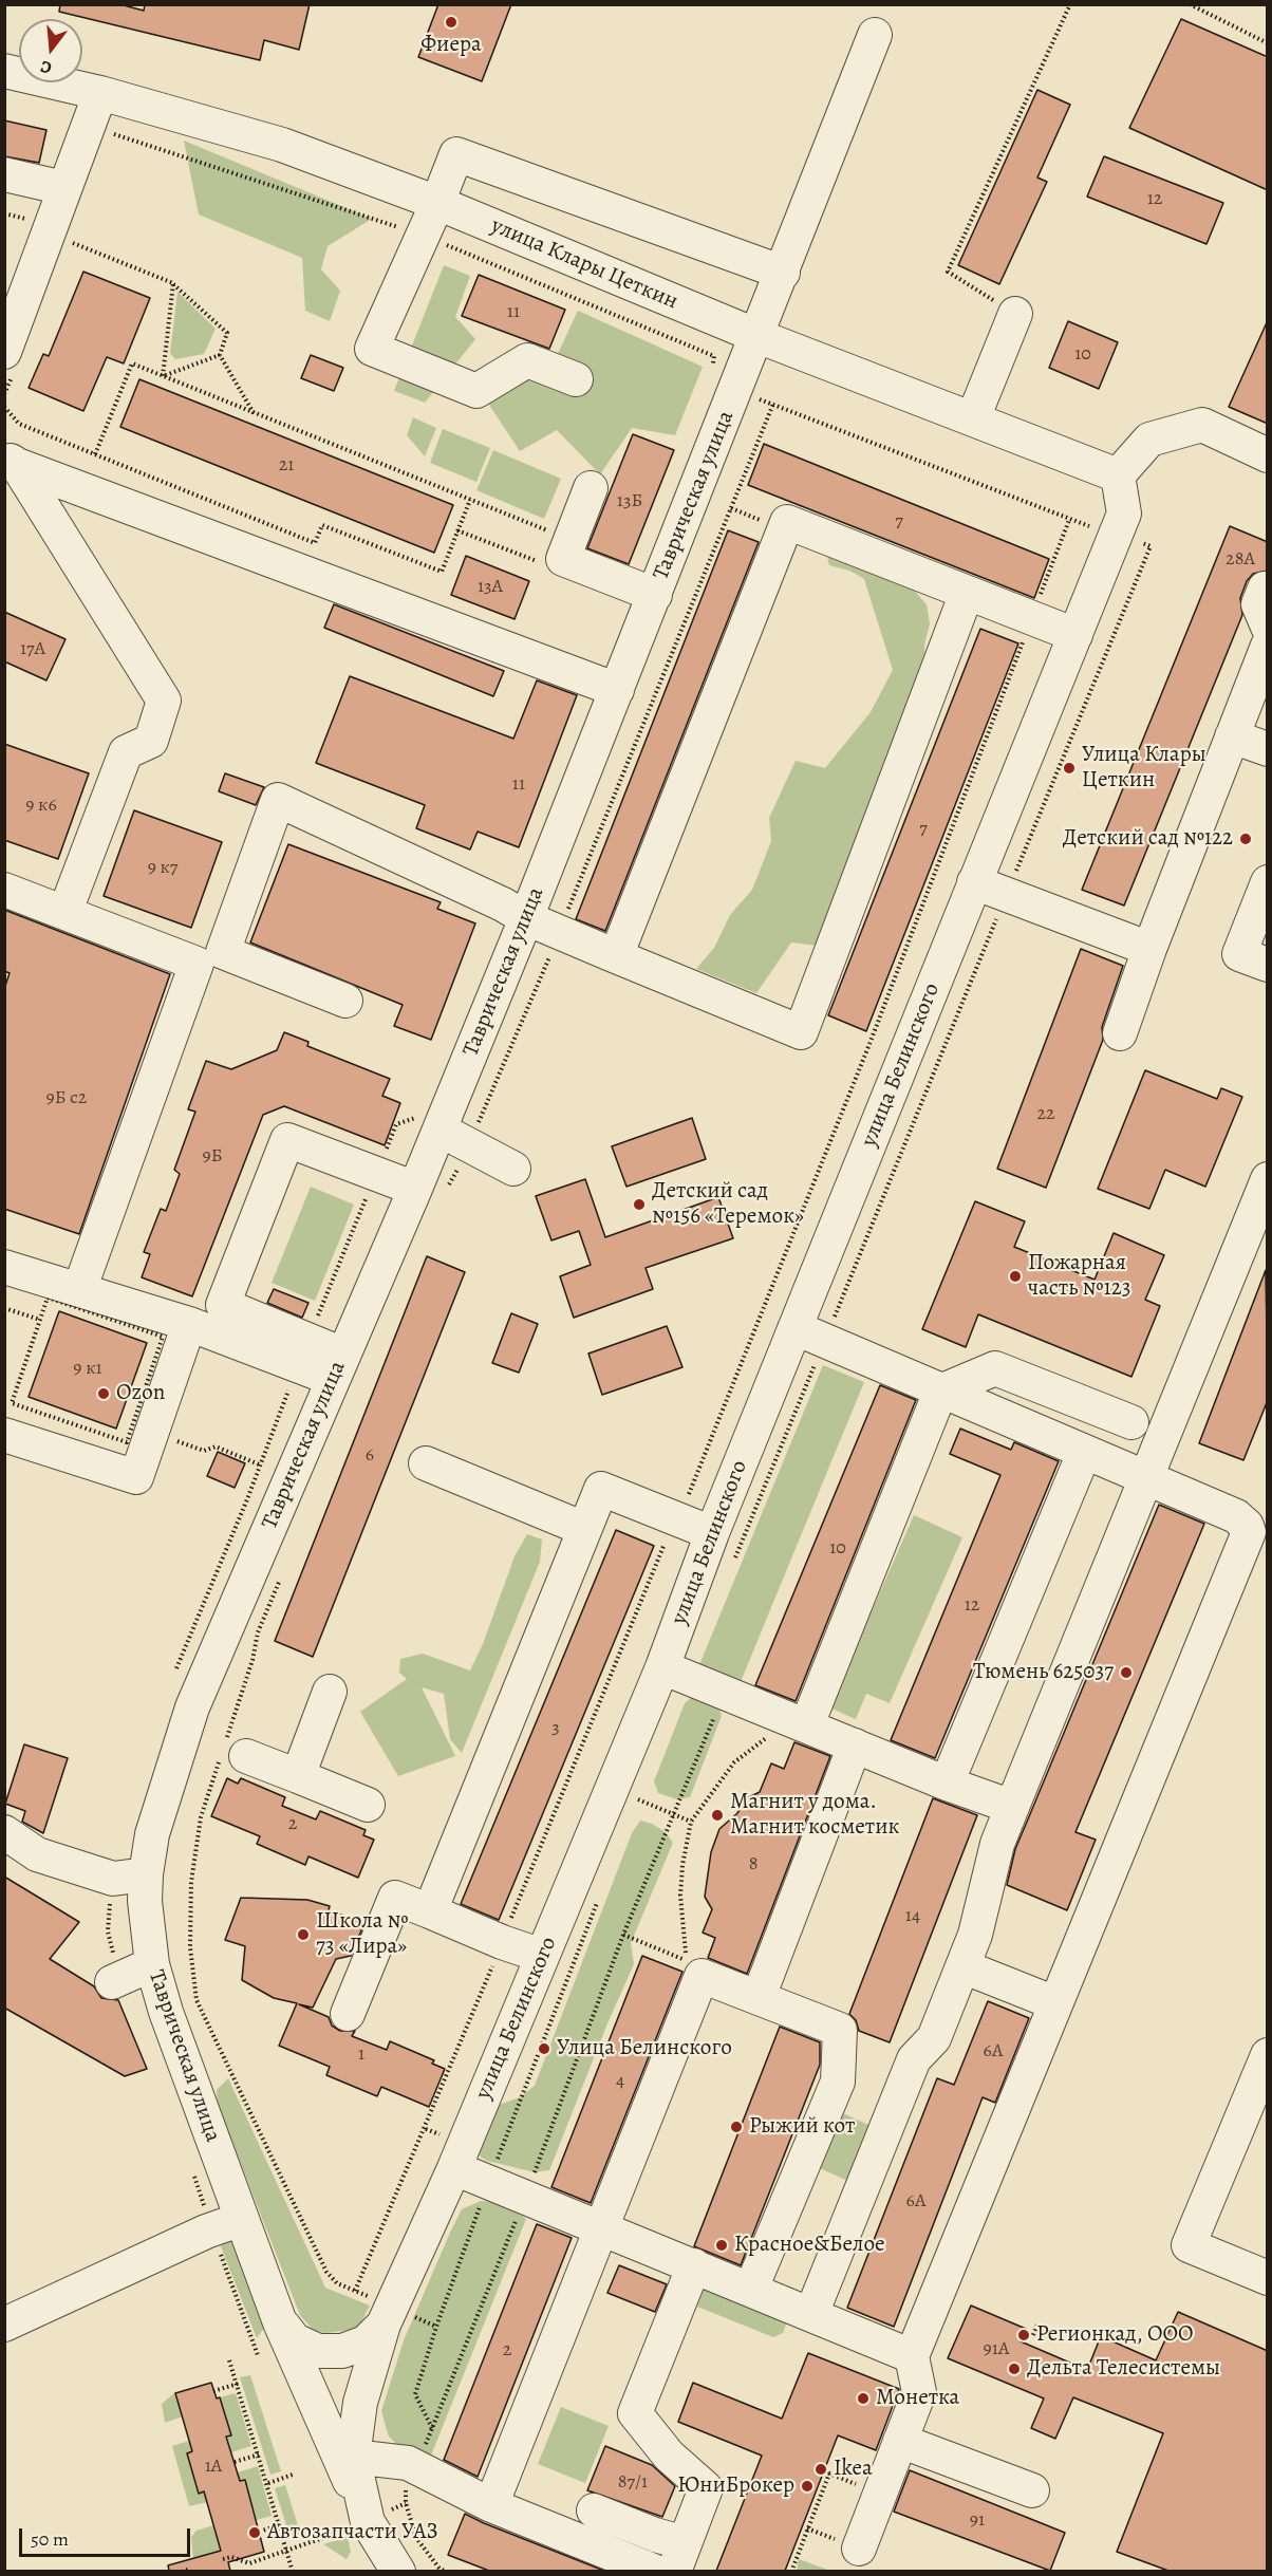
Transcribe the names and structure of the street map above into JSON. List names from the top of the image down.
{
  "streets": {
    "street": ["улица Клары Цеткин", "Таврическая улица", "улица Белинского"]
  },
  "crossings": [
    ["улица Клары Цеткин", "Таврическая улица"],
    ["улица Клары Цеткин", "улица Белинского"],
    ["Таврическая улица", "улица Белинского"]
  ],
  "places": [
    "Фиера",
    "Улица Клары Цеткин",
    "Детский сад №122",
    "Детский сад №156 «Теремок»",
    "Пожарная часть №123",
    "Ozon",
    "Тюмень 625037",
    "Магнит у дома. Магнит косметик",
    "Школа № 73 «Лира»",
    "Улица Белинского",
    "Рыжий кот",
    "Красное&Белое",
    "Регионкад, ООО",
    "Дельта Телесистемы",
    "Монетка",
    "Ikea",
    "ЮниБрокер",
    "Автозапчасти УАЗ"
  ],
  "house_numbers": [
    "12",
    "11",
    "10",
    "21",
    "13Б",
    "7",
    "28А",
    "13А",
    "17А",
    "11",
    "9 к6",
    "7",
    "9 к7",
    "9Б с2",
    "22",
    "9Б",
    "9 к1",
    "6",
    "10",
    "12",
    "3",
    "2",
    "8",
    "14",
    "6А",
    "1",
    "4",
    "6А",
    "91А",
    "2",
    "1А",
    "87/1",
    "91"
  ],
  "scale_bar": "50 m",
  "north": "bottom"
}
